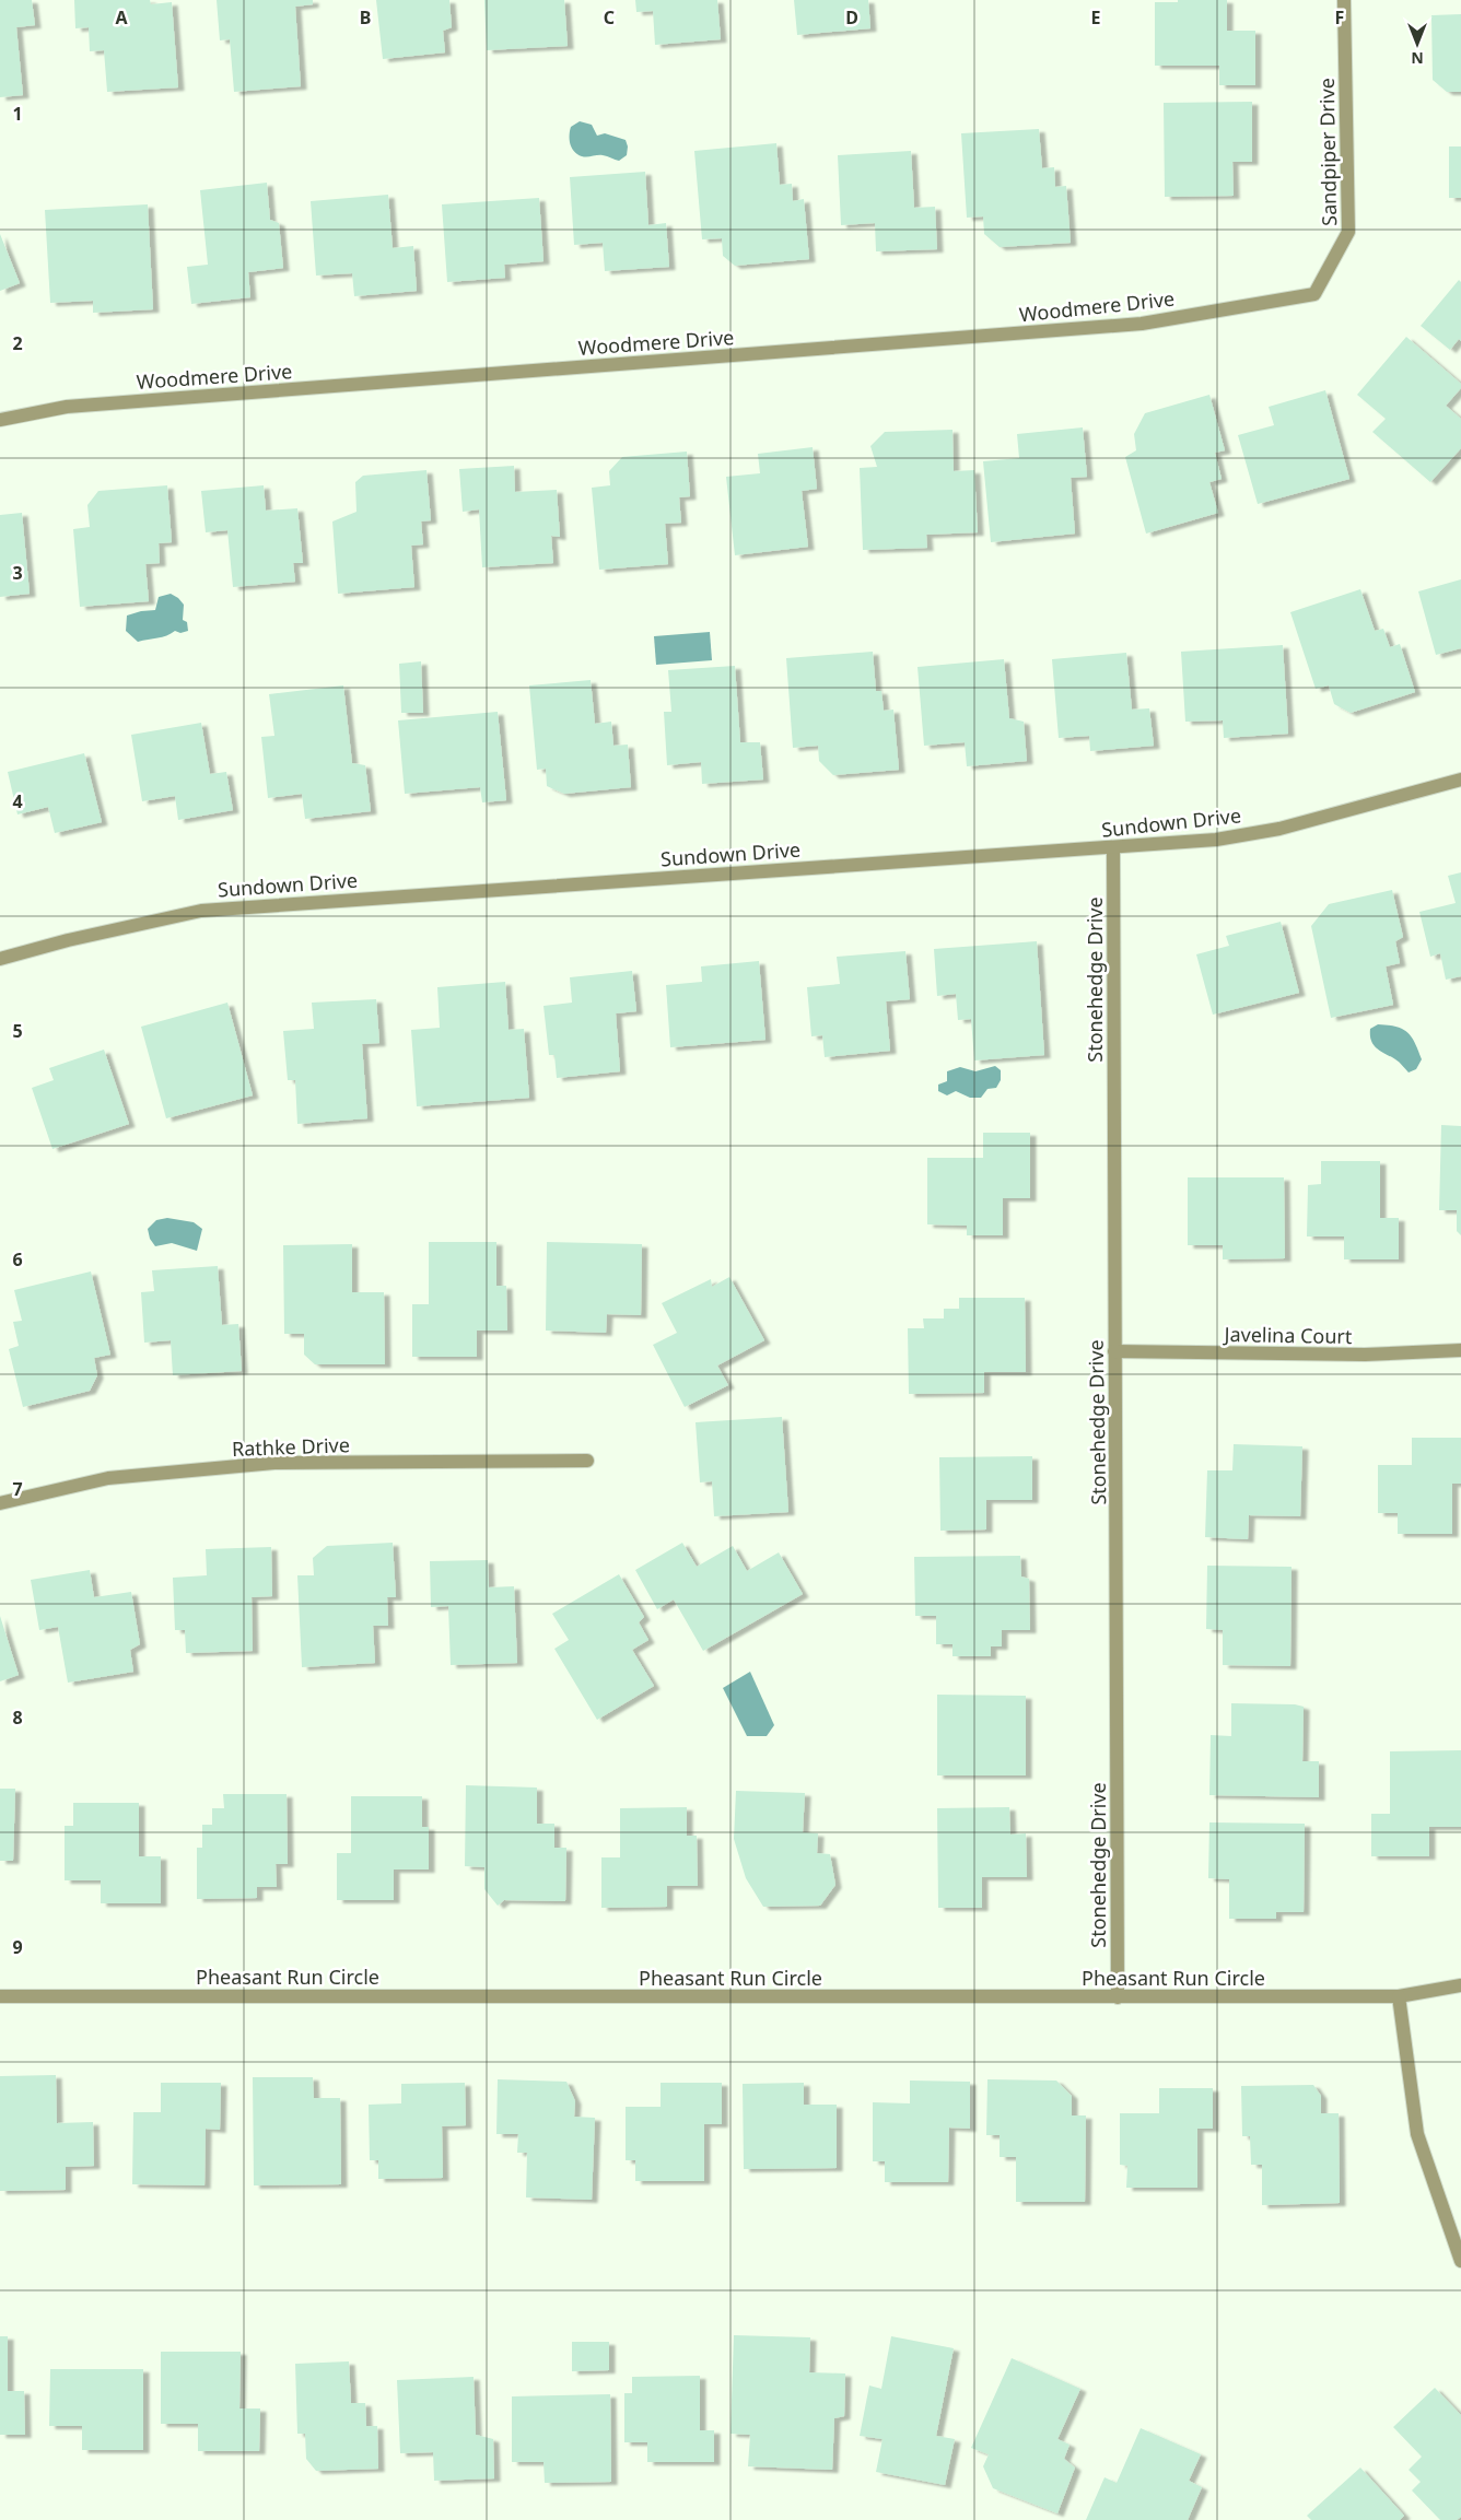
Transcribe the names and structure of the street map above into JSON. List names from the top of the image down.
{
  "streets": {
    "street": [
      "Sandpiper Drive",
      "Woodmere Drive",
      "Sundown Drive",
      "Stonehedge Drive",
      "Javelina Court",
      "Rathke Drive",
      "Pheasant Run Circle"
    ]
  },
  "crossings": [
    ["Sandpiper Drive", "Woodmere Drive"],
    ["Sundown Drive", "Stonehedge Drive"],
    ["Stonehedge Drive", "Javelina Court"],
    ["Stonehedge Drive", "Pheasant Run Circle"]
  ],
  "north": "bottom",
  "grid": {
    "columns": [
      "A",
      "B",
      "C",
      "D",
      "E",
      "F"
    ],
    "rows": [
      "1",
      "2",
      "3",
      "4",
      "5",
      "6",
      "7",
      "8",
      "9"
    ]
  }
}
